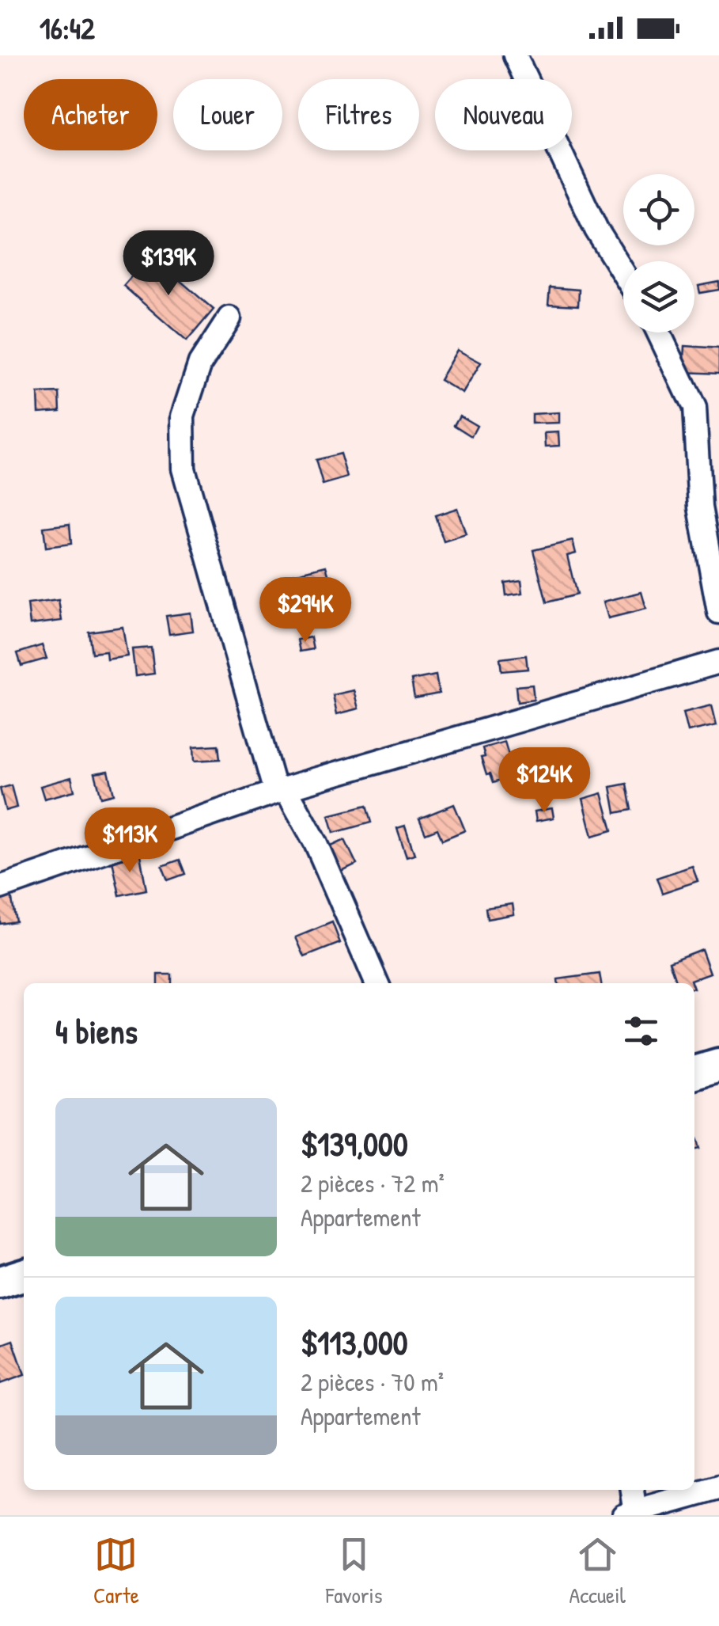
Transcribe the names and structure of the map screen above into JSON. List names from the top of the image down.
{
  "page": {
    "status": "16:42",
    "chip": [
      "Acheter",
      "Louer",
      "Filtres",
      "Nouveau"
    ],
    "price": [
      "$139K",
      "$294K",
      "$124K",
      "$113K"
    ],
    "heading": "4 biens",
    "list": [
      {
        "name": "$139,000",
        "note": "2 pièces · 72 m² · Appartement"
      },
      {
        "name": "$113,000",
        "note": "2 pièces · 70 m² · Appartement"
      }
    ],
    "tabs": ["Carte", "Favoris", "Accueil"]
  }
}
